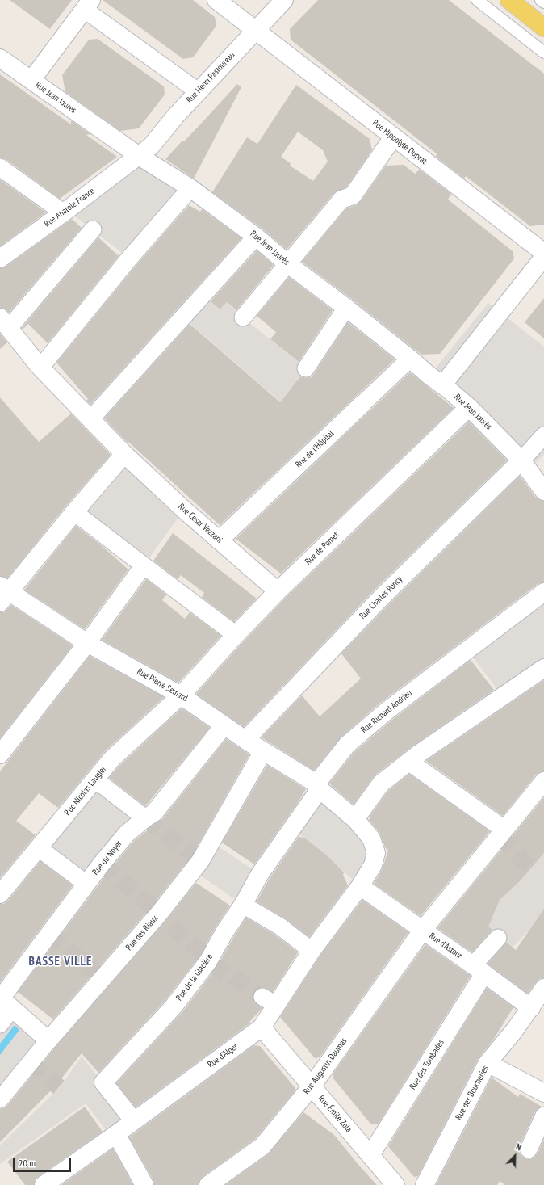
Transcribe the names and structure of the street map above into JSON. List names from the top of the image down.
{
  "streets": {
    "street": [
      "Rue Henri Pastoureau",
      "Rue Jean Jaurès",
      "Rue Hippolyte Duprat",
      "Rue Anatole France",
      "Rue de l'Hôpital",
      "Rue Cesar Vezzani",
      "Rue de Pomet",
      "Rue Charles Poncy",
      "Rue Pierre Semard",
      "Rue Richard Andrieu",
      "Rue Nicolas Laugier",
      "Rue du Noyer",
      "Rue des Riaux",
      "Rue d'Astour",
      "Rue de la Glacière",
      "Rue d'Alger",
      "Rue des Tombades",
      "Rue Augustin Daumas",
      "Rue des Boucheries",
      "Rue Émile Zola"
    ]
  },
  "crossings": [
    ["Rue Henri Pastoureau", "Rue Jean Jaurès"],
    ["Rue Henri Pastoureau", "Rue Hippolyte Duprat"],
    ["Rue Henri Pastoureau", "Rue Anatole France"],
    ["Rue Jean Jaurès", "Rue Anatole France"],
    ["Rue Jean Jaurès", "Rue de l'Hôpital"],
    ["Rue Jean Jaurès", "Rue de Pomet"],
    ["Rue Jean Jaurès", "Rue Charles Poncy"],
    ["Rue de l'Hôpital", "Rue Cesar Vezzani"],
    ["Rue Cesar Vezzani", "Rue de Pomet"],
    ["Rue de Pomet", "Rue Pierre Semard"],
    ["Rue de Pomet", "Rue Nicolas Laugier"],
    ["Rue Charles Poncy", "Rue Pierre Semard"],
    ["Rue Pierre Semard", "Rue Richard Andrieu"],
    ["Rue Pierre Semard", "Rue Nicolas Laugier"],
    ["Rue Pierre Semard", "Rue du Noyer"],
    ["Rue Pierre Semard", "Rue des Riaux"],
    ["Rue Pierre Semard", "Rue d'Alger"],
    ["Rue Richard Andrieu", "Rue de la Glacière"],
    ["Rue d'Astour", "Rue d'Alger"],
    ["Rue d'Astour", "Rue des Tombades"],
    ["Rue d'Astour", "Rue Augustin Daumas"],
    ["Rue d'Astour", "Rue des Boucheries"],
    ["Rue de la Glacière", "Rue d'Alger"],
    ["Rue d'Alger", "Rue Émile Zola"],
    ["Rue des Tombades", "Rue Émile Zola"],
    ["Rue Augustin Daumas", "Rue Émile Zola"]
  ],
  "districts": ["BASSE VILLE"],
  "scale_bar": "20 m",
  "north": "top right"
}
